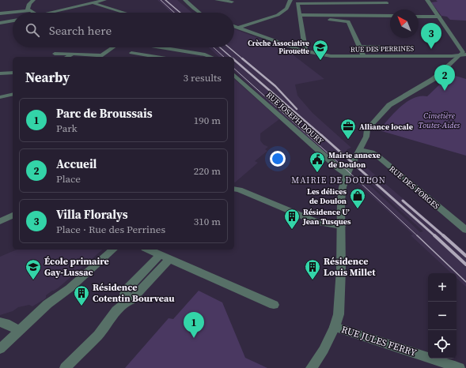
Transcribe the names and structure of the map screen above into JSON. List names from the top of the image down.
{
  "streets": {
    "street": [
      "RUE DES PERRINES",
      "RUE JOSEPH DOURY",
      "RUE DES FORGES",
      "RUE JULES FERRY"
    ]
  },
  "districts": ["MAIRIE DE DOULON"],
  "parks": ["Cimetière Toutes-Aides"],
  "places": {
    "school or university": ["Crèche Associative Pirouette", "École primaire Gay-Lussac"],
    "office": ["Alliance locale"],
    "public building": ["Mairie annexe de Doulon"],
    "shop": ["Les délices de Doulon"],
    "building": ["Résidence U’ Jean Tusques", "Résidence Louis Millet", "Résidence Cotentin Bourveau"]
  },
  "north": "top left",
  "page": {
    "search": "Search here",
    "pins": ["3", "2", "1"],
    "heading": ["Nearby", "3 results"],
    "list": [
      {
        "mark": "1",
        "name": "Parc de Broussais",
        "note": "Park",
        "value": "190 m"
      },
      {
        "mark": "2",
        "name": "Accueil",
        "note": "Place",
        "value": "220 m"
      },
      {
        "mark": "3",
        "name": "Villa Floralys",
        "note": "Place · Rue des Perrines",
        "value": "310 m"
      }
    ],
    "map_buttons": ["+", "−"]
  }
}
